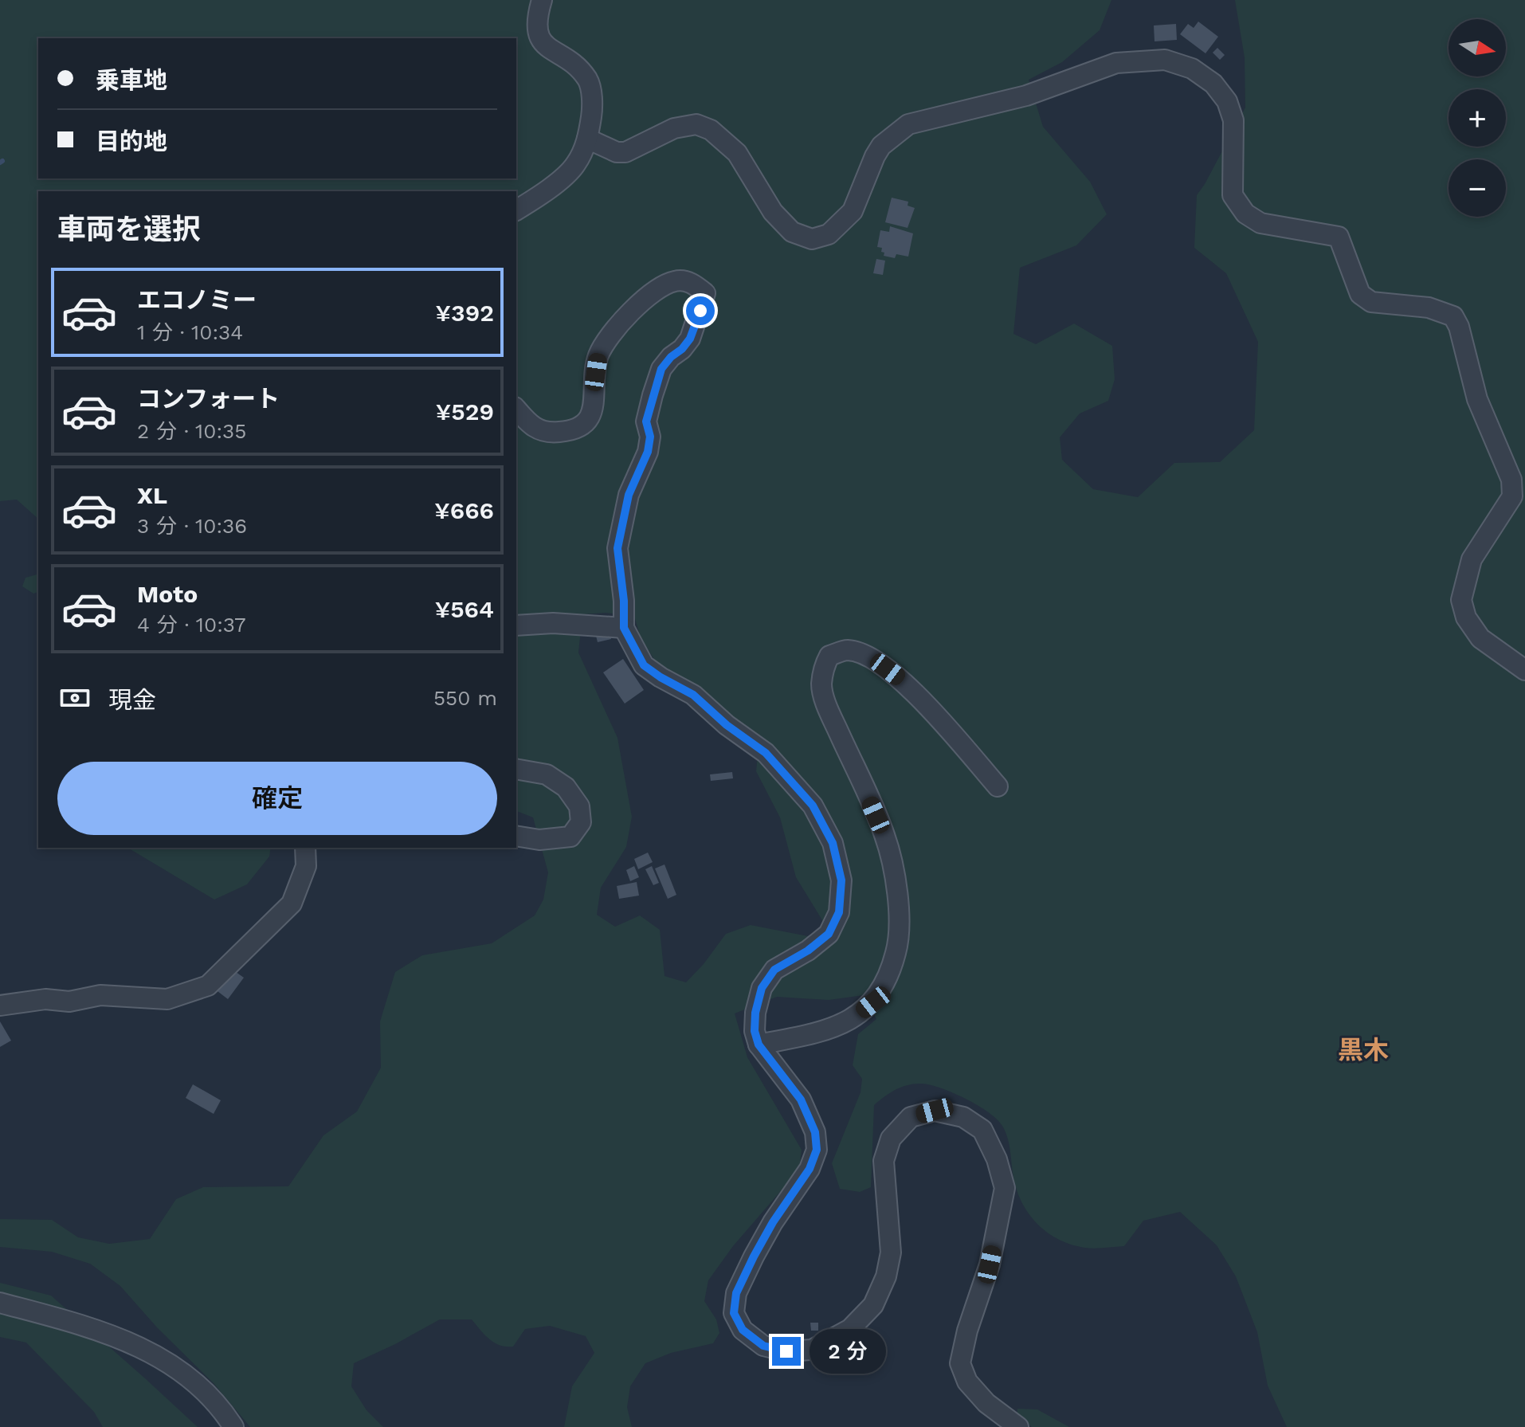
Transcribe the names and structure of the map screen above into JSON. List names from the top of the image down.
{
  "districts": ["黒木"],
  "north": "right",
  "page": {
    "map_buttons": ["+", "−"],
    "banner": ["乗車地", "目的地"],
    "heading": "車両を選択",
    "list": [
      {
        "name": "エコノミー",
        "note": "1 分 · 10:34",
        "value": "¥392"
      },
      {
        "name": "コンフォート",
        "note": "2 分 · 10:35",
        "value": "¥529"
      },
      {
        "name": "XL",
        "note": "3 分 · 10:36",
        "value": "¥666"
      },
      {
        "name": "Moto",
        "note": "4 分 · 10:37",
        "value": "¥564"
      }
    ],
    "pay": ["現金", "550 m"],
    "buttons": "確定",
    "bubble": "2 分"
  }
}
